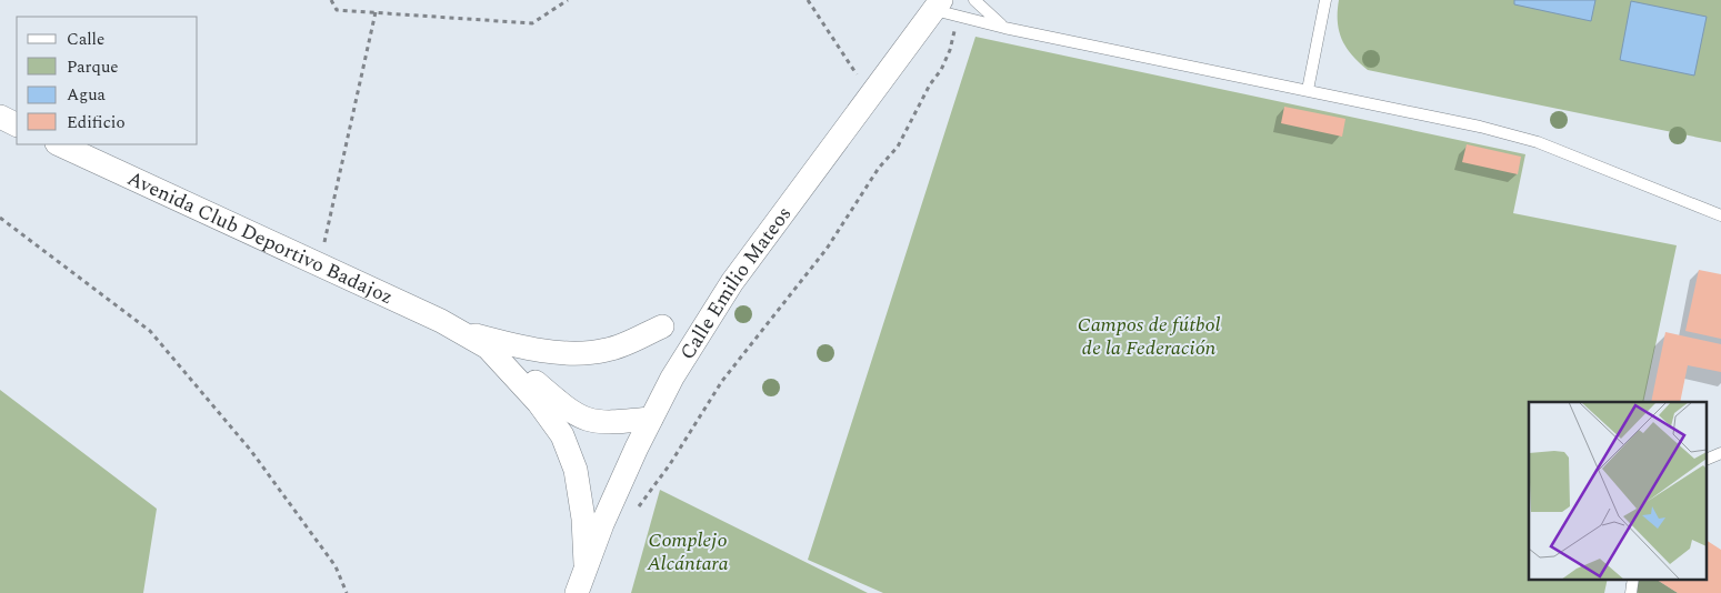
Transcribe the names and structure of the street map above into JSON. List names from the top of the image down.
{
  "streets": {
    "street": ["Avenida Club Deportivo Badajoz", "Calle Emilio Mateos"]
  },
  "crossings": [
    ["Avenida Club Deportivo Badajoz", "Calle Emilio Mateos"]
  ],
  "parks": ["Campos de fútbol de la Federación", "Complejo Alcántara"],
  "legend": [
    "Calle",
    "Parque",
    "Agua",
    "Edificio"
  ]
}
